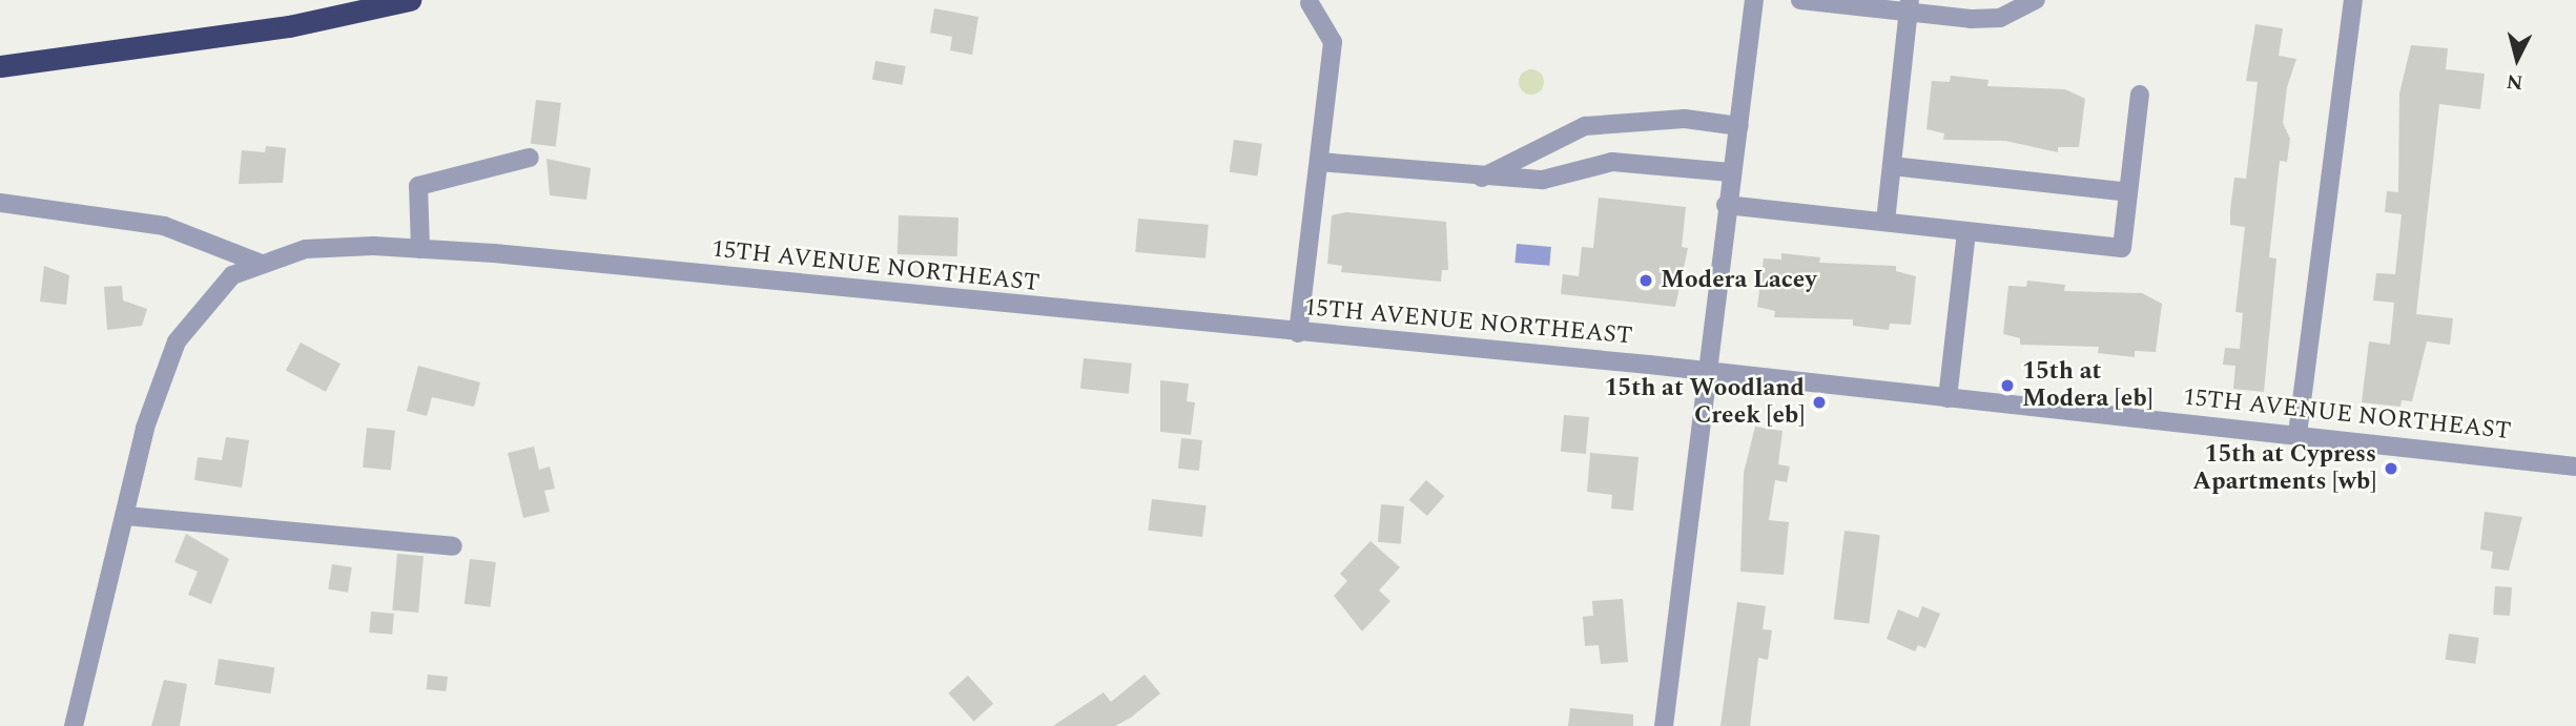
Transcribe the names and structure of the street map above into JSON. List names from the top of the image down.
{
  "streets": {
    "street": ["15TH AVENUE NORTHEAST"]
  },
  "places": [
    "Modera Lacey",
    "15th at Modera [eb]",
    "15th at Woodland Creek [eb]",
    "15th at Cypress Apartments [wb]"
  ],
  "north": "bottom"
}
